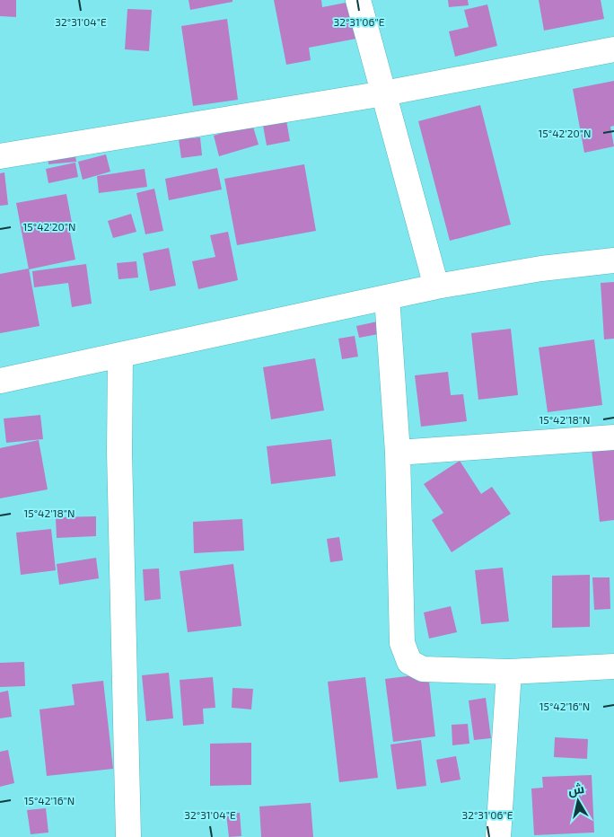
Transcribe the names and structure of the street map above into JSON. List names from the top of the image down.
{
  "north": "top",
  "coordinates": [
    "32°31'04\"E",
    "32°31'06\"E",
    "15°42'20\"N",
    "15°42'18\"N",
    "15°42'16\"N"
  ]
}
